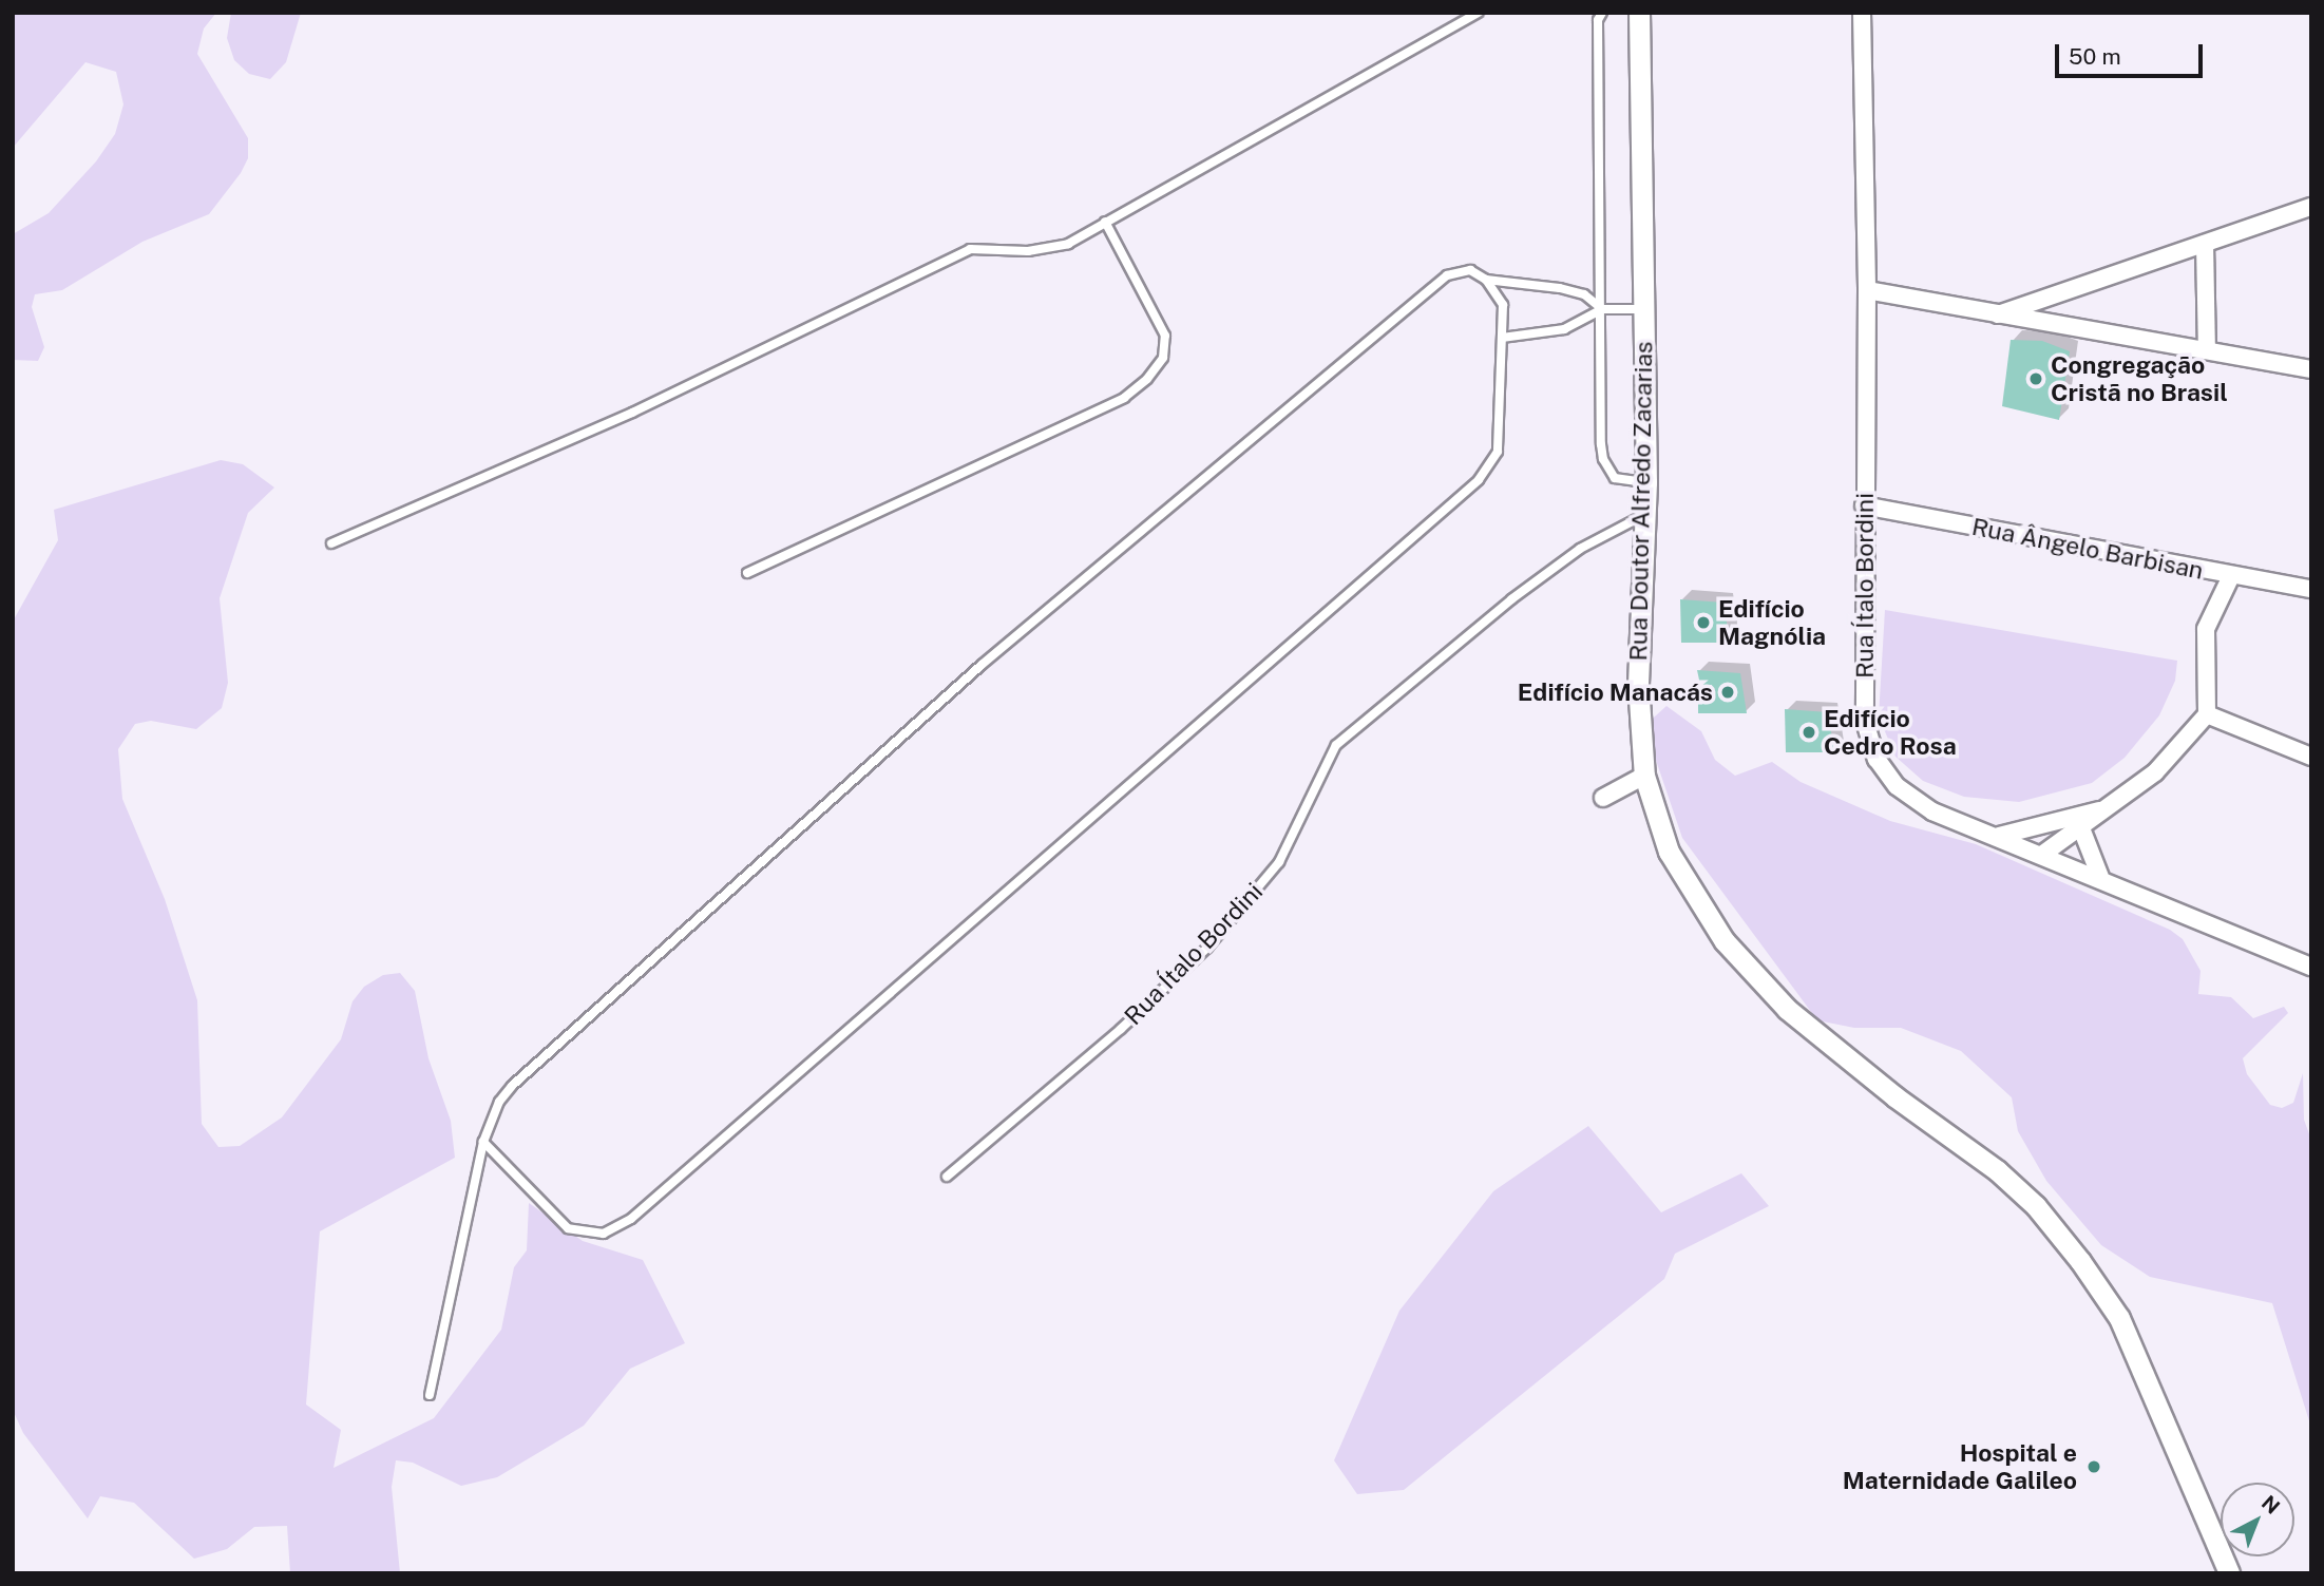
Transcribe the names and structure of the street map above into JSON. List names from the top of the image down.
{
  "streets": {
    "street": ["Rua Doutor Alfredo Zacarias", "Rua Ângelo Barbisan", "Rua Ítalo Bordini"]
  },
  "crossings": [
    ["Rua Doutor Alfredo Zacarias", "Rua Ítalo Bordini"],
    ["Rua Ângelo Barbisan", "Rua Ítalo Bordini"]
  ],
  "places": [
    "Congregação Cristã no Brasil",
    "Edifício Magnólia",
    "Edifício Manacás",
    "Edifício Cedro Rosa",
    "Hospital e Maternidade Galileo"
  ],
  "scale_bar": "50 m",
  "north": "top right"
}
